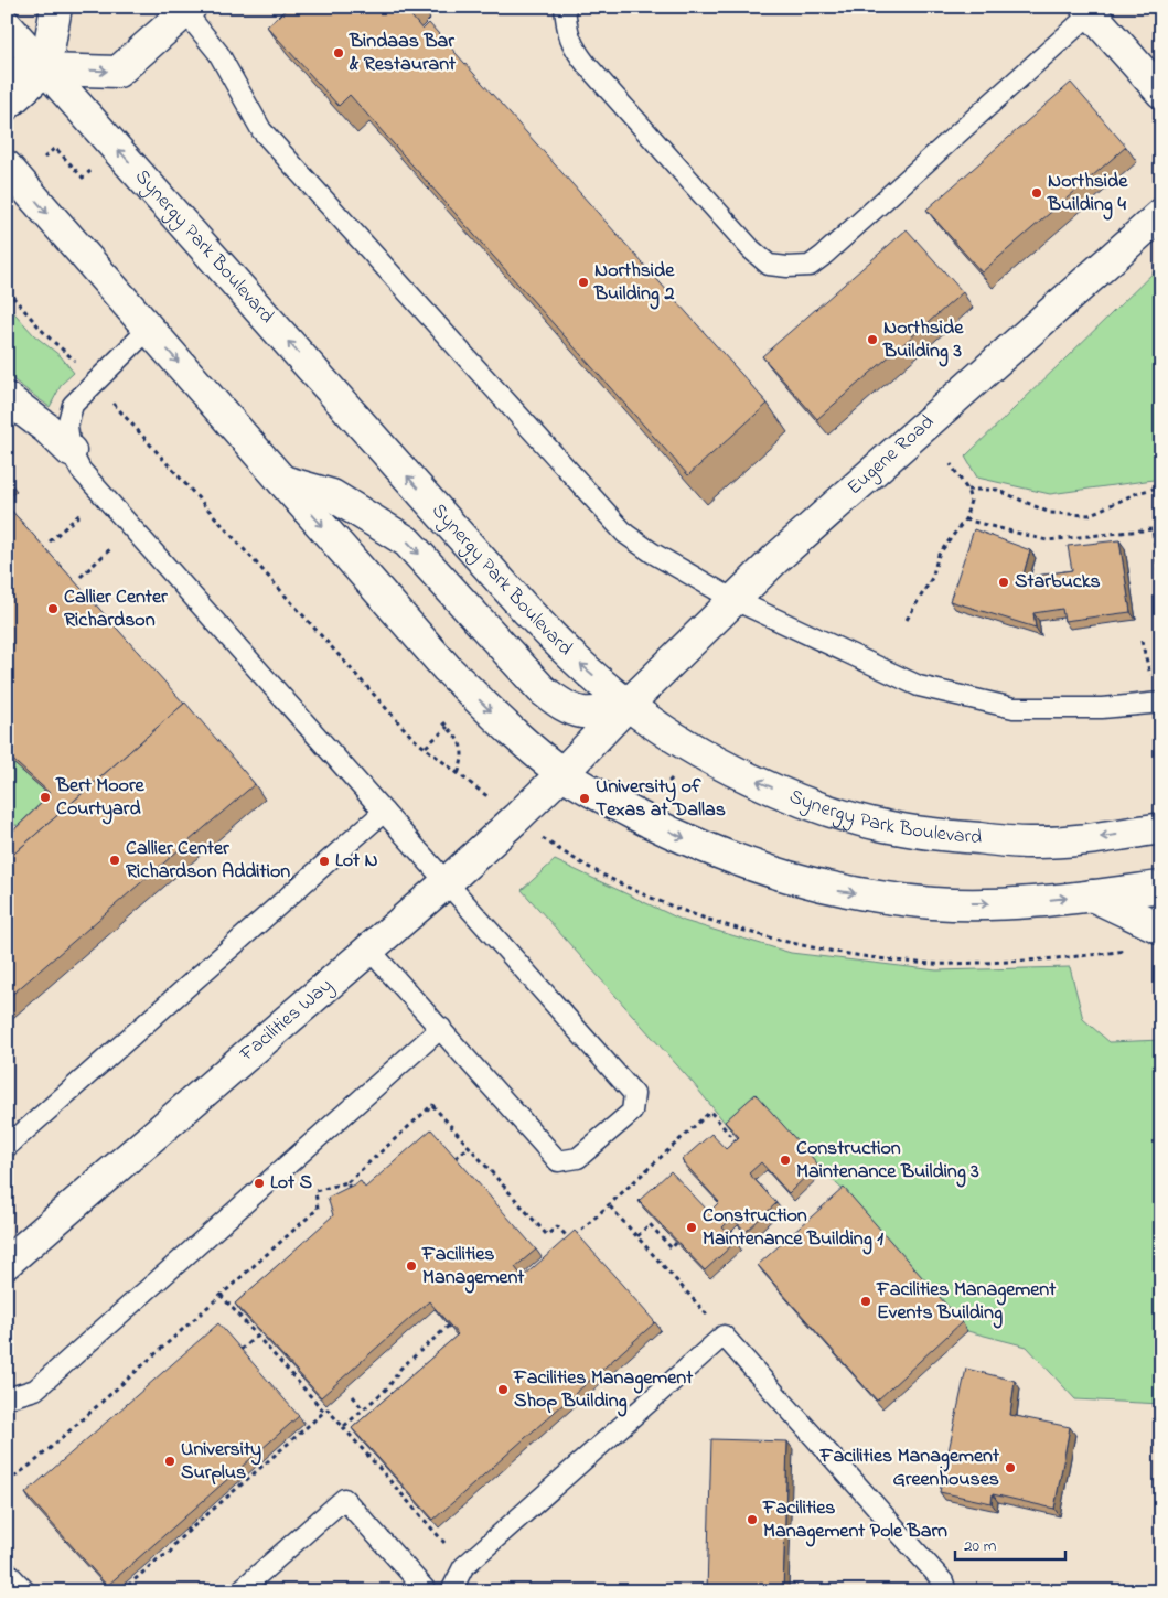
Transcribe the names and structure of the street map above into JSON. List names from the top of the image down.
{
  "streets": {
    "street": ["Synergy Park Boulevard", "Eugene Road", "Facilities Way"]
  },
  "crossings": [
    ["Synergy Park Boulevard", "Eugene Road"],
    ["Eugene Road", "Facilities Way"]
  ],
  "places": [
    "Bindaas Bar & Restaurant",
    "Northside Building 4",
    "Northside Building 2",
    "Northside Building 3",
    "Starbucks",
    "Callier Center Richardson",
    "Bert Moore Courtyard",
    "University of Texas at Dallas",
    "Callier Center Richardson Addition",
    "Lot N",
    "Construction Maintenance Building 3",
    "Lot S",
    "Construction Maintenance Building 1",
    "Facilities Management",
    "Facilities Management Events Building",
    "Facilities Management Shop Building",
    "University Surplus",
    "Facilities Management Greenhouses",
    "Facilities Management Pole Barn"
  ],
  "scale_bar": "20 m"
}
